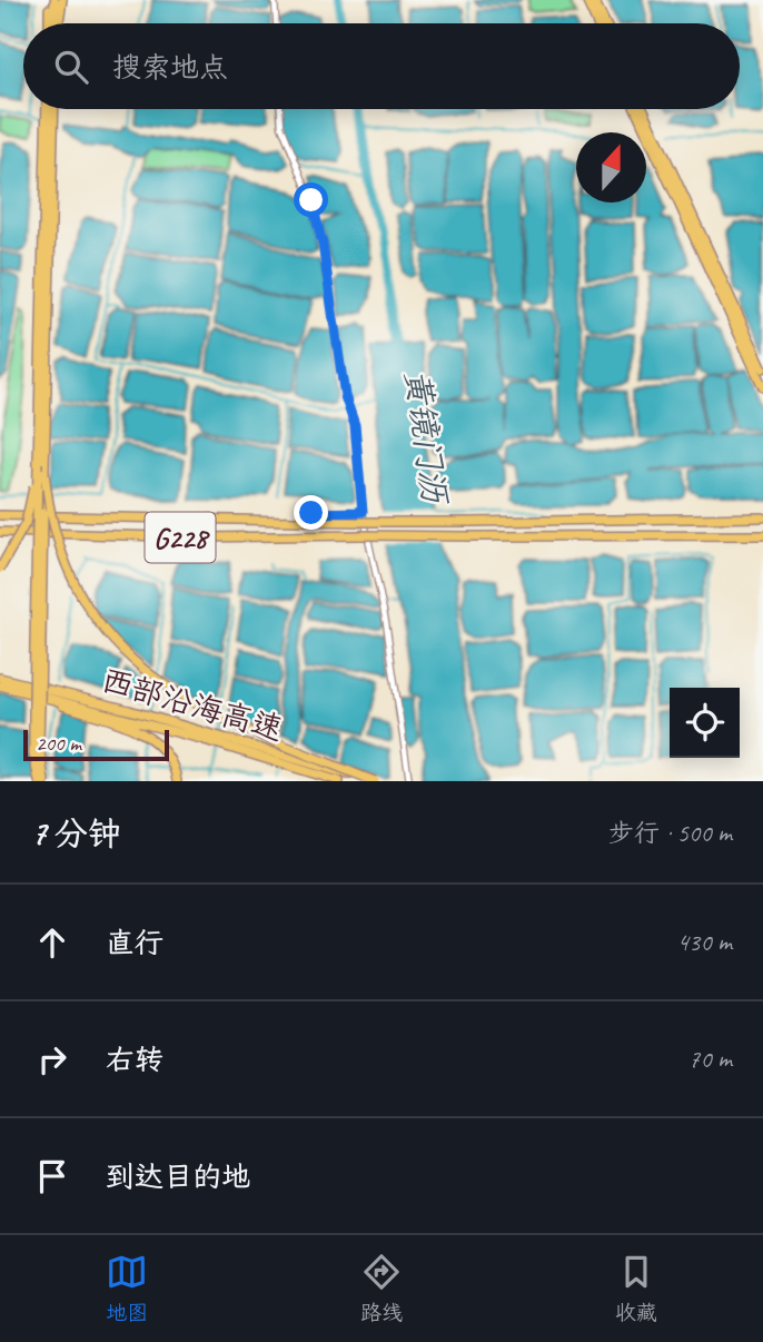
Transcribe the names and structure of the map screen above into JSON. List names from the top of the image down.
{
  "streets": {
    "highway": ["G228", "西部沿海高速"]
  },
  "water": ["黄镜门沥"],
  "scale_bar": "200 m",
  "north": "top",
  "page": {
    "search": "搜索地点",
    "scale": "200 m",
    "heading": ["7 分钟", "步行 · 500 m"],
    "list": [
      ["直行", "430 m"],
      ["右转", "70 m"],
      "到达目的地"
    ],
    "nav": ["地图", "路线", "收藏"]
  }
}
